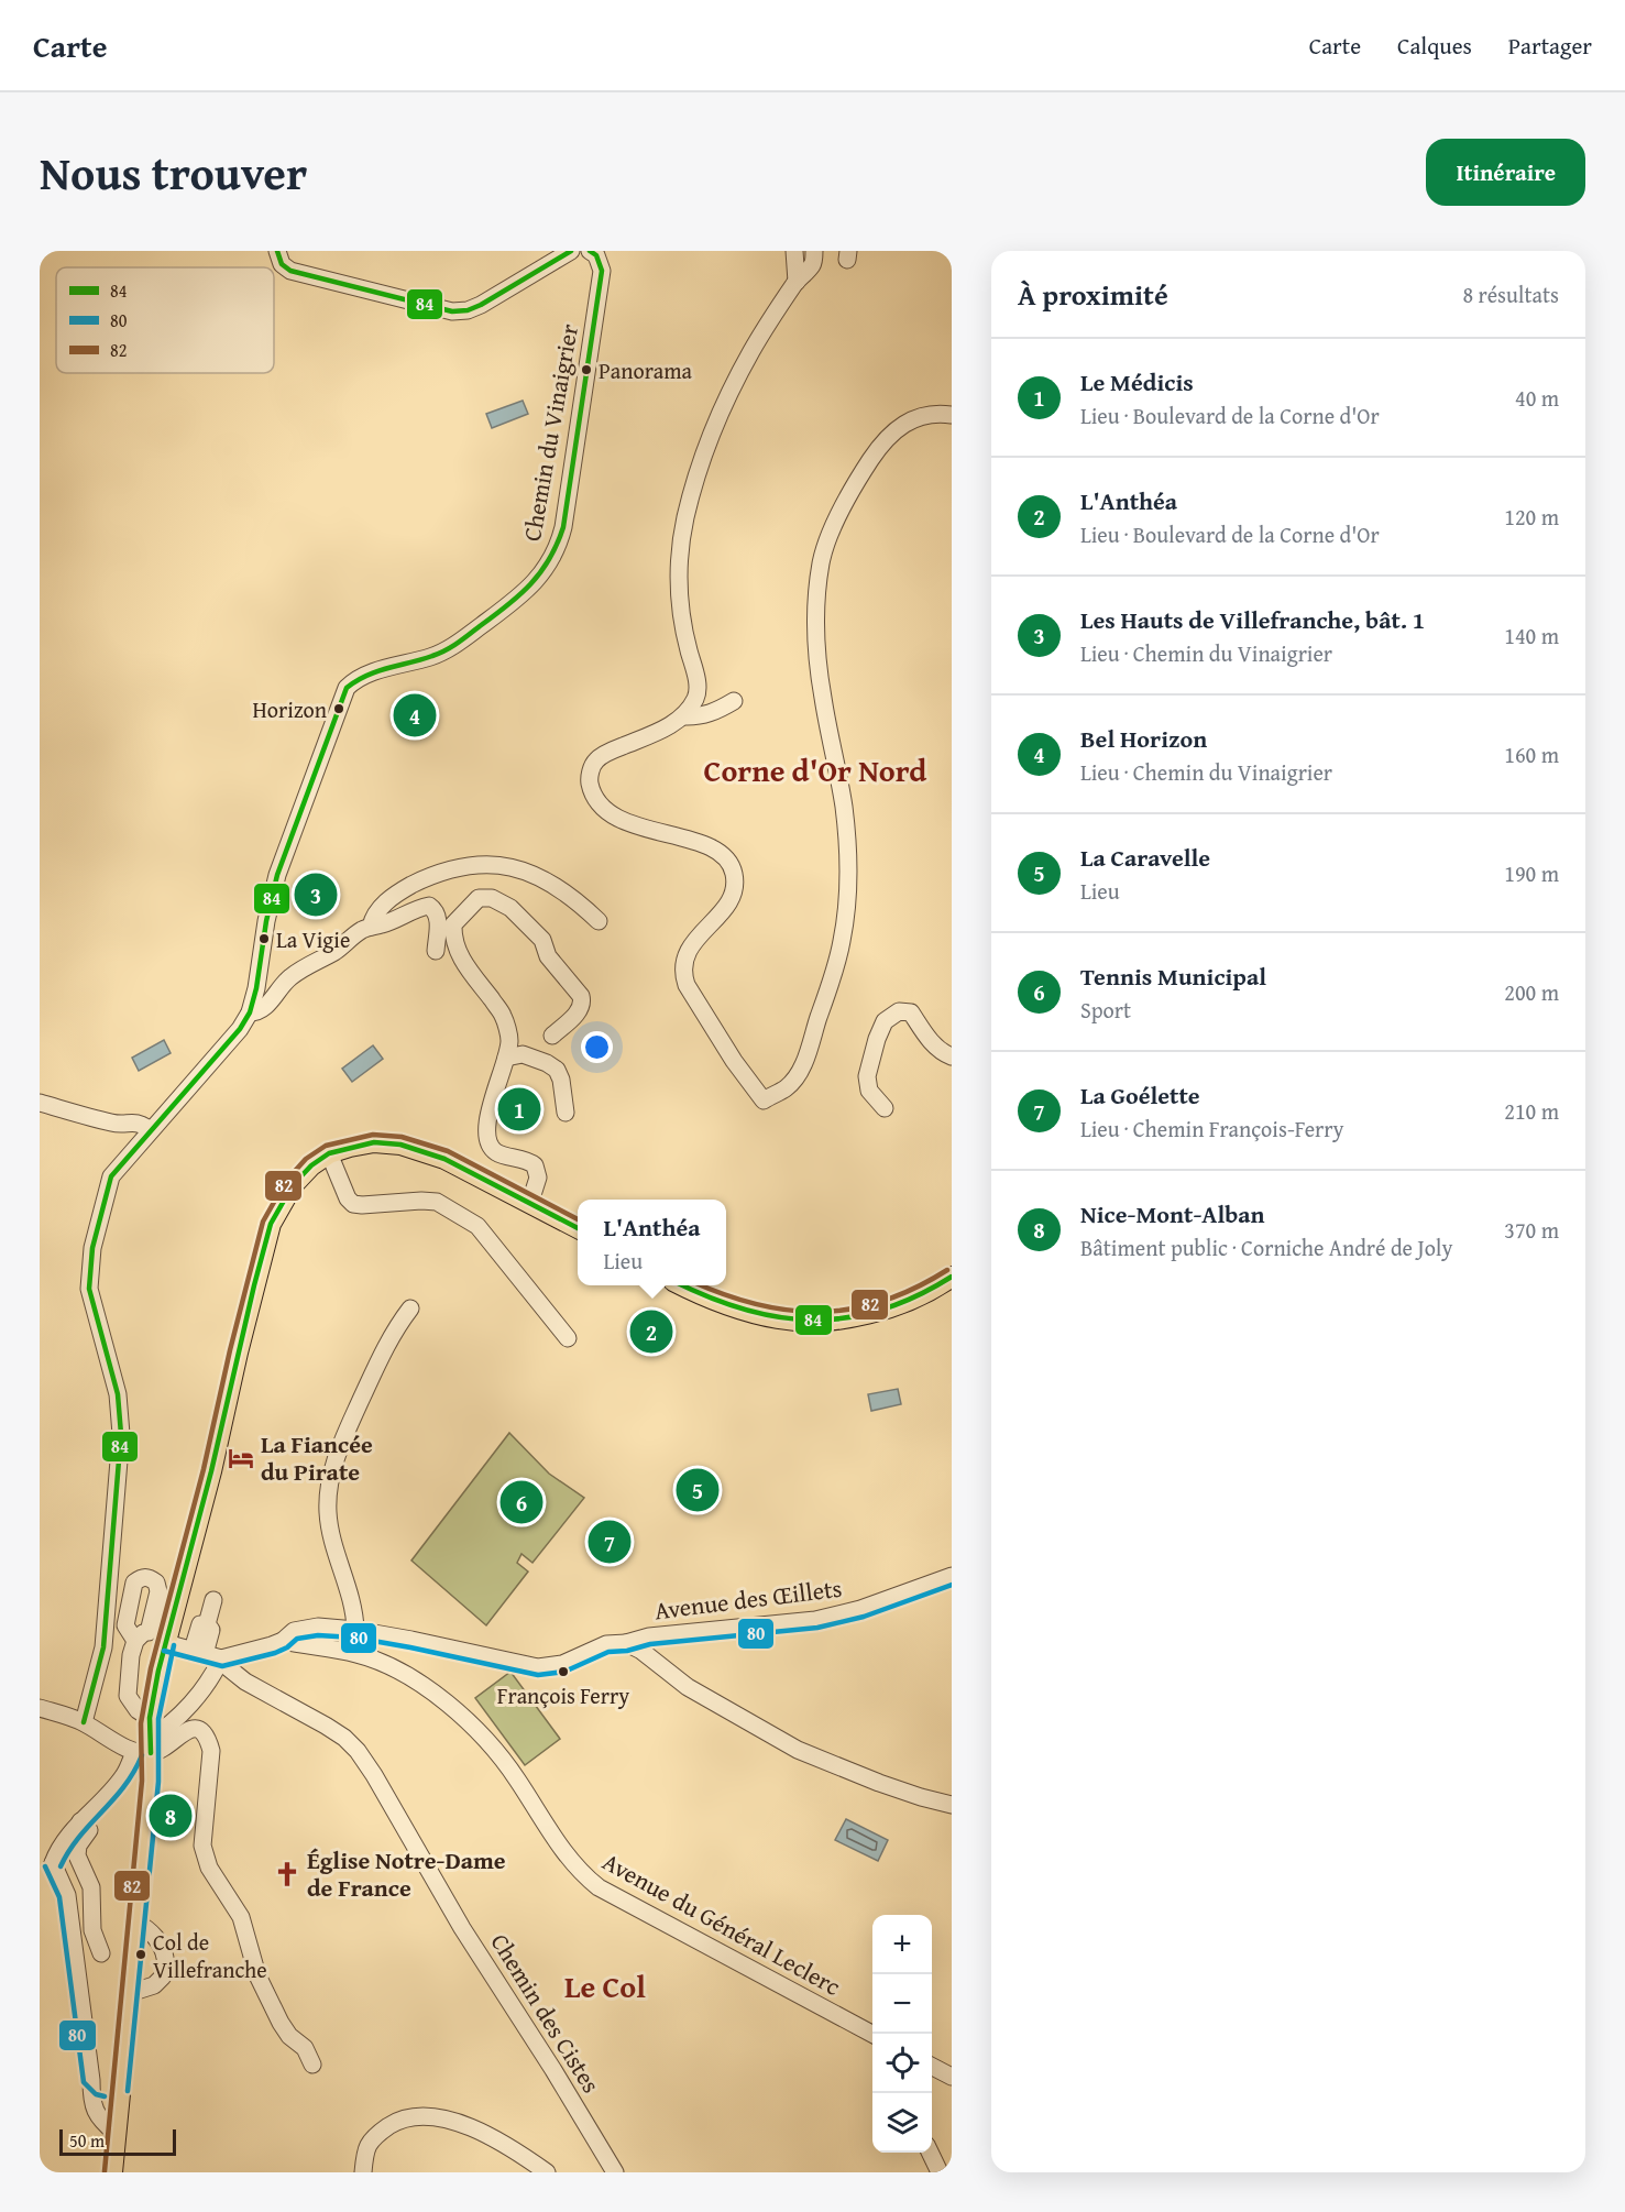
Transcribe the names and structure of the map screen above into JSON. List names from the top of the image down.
{
  "streets": {
    "street": [
      "Chemin du Vinaigrier",
      "Avenue des Œillets",
      "Avenue du Général Leclerc",
      "Chemin des Cistes"
    ]
  },
  "crossings": [
    ["Avenue des Œillets", "Avenue du Général Leclerc"],
    ["Avenue du Général Leclerc", "Chemin des Cistes"]
  ],
  "districts": ["Corne d'Or Nord", "Le Col"],
  "places": {
    "other": [
      "Panorama",
      "Horizon",
      "La Vigie",
      "François Ferry",
      "Col de Villefranche"
    ],
    "hotel": ["La Fiancée du Pirate"],
    "church": ["Église Notre-Dame de France"]
  },
  "lines": ["transit line 84", "transit line 82", "transit line 80"],
  "legend": ["84", "80", "82"],
  "scale_bar": "50 m",
  "page": {
    "header": "Carte",
    "nav": ["Carte", "Calques", "Partager"],
    "title": "Nous trouver",
    "buttons": "Itinéraire",
    "heading": ["À proximité", "8 résultats"],
    "list": [
      {
        "mark": "1",
        "name": "Le Médicis",
        "note": "Lieu · Boulevard de la Corne d'Or",
        "value": "40 m"
      },
      {
        "mark": "2",
        "name": "L'Anthéa",
        "note": "Lieu · Boulevard de la Corne d'Or",
        "value": "120 m"
      },
      {
        "mark": "3",
        "name": "Les Hauts de Villefranche, bât. 1",
        "note": "Lieu · Chemin du Vinaigrier",
        "value": "140 m"
      },
      {
        "mark": "4",
        "name": "Bel Horizon",
        "note": "Lieu · Chemin du Vinaigrier",
        "value": "160 m"
      },
      {
        "mark": "5",
        "name": "La Caravelle",
        "note": "Lieu",
        "value": "190 m"
      },
      {
        "mark": "6",
        "name": "Tennis Municipal",
        "note": "Sport",
        "value": "200 m"
      },
      {
        "mark": "7",
        "name": "La Goélette",
        "note": "Lieu · Chemin François-Ferry",
        "value": "210 m"
      },
      {
        "mark": "8",
        "name": "Nice-Mont-Alban",
        "note": "Bâtiment public · Corniche André de Joly",
        "value": "370 m"
      }
    ],
    "pins": [
      "4",
      "3",
      "1",
      "2",
      "5",
      "6",
      "7",
      "8"
    ],
    "popup": ["L'Anthéa", "Lieu"],
    "map_buttons": ["+", "−"],
    "scale": "50 m"
  }
}
